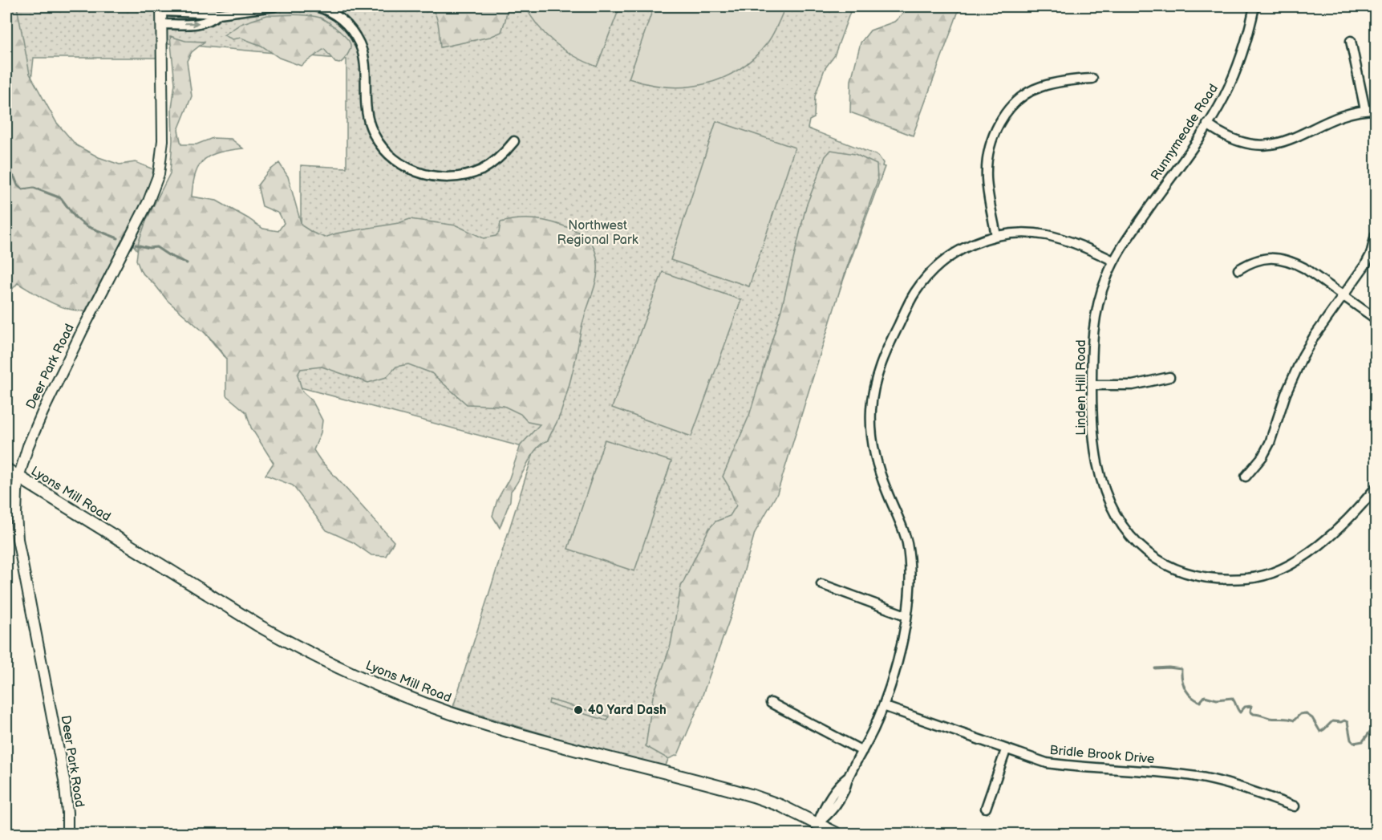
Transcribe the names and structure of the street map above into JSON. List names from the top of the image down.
{
  "streets": {
    "main road": ["Lyons Mill Road"],
    "street": [
      "Runnymeade Road",
      "Deer Park Road",
      "Linden Hill Road",
      "Bridle Brook Drive"
    ]
  },
  "crossings": [
    ["Runnymeade Road", "Linden Hill Road"],
    ["Deer Park Road", "Lyons Mill Road"]
  ],
  "parks": ["Northwest Regional Park"],
  "places": ["40 Yard Dash"]
}
